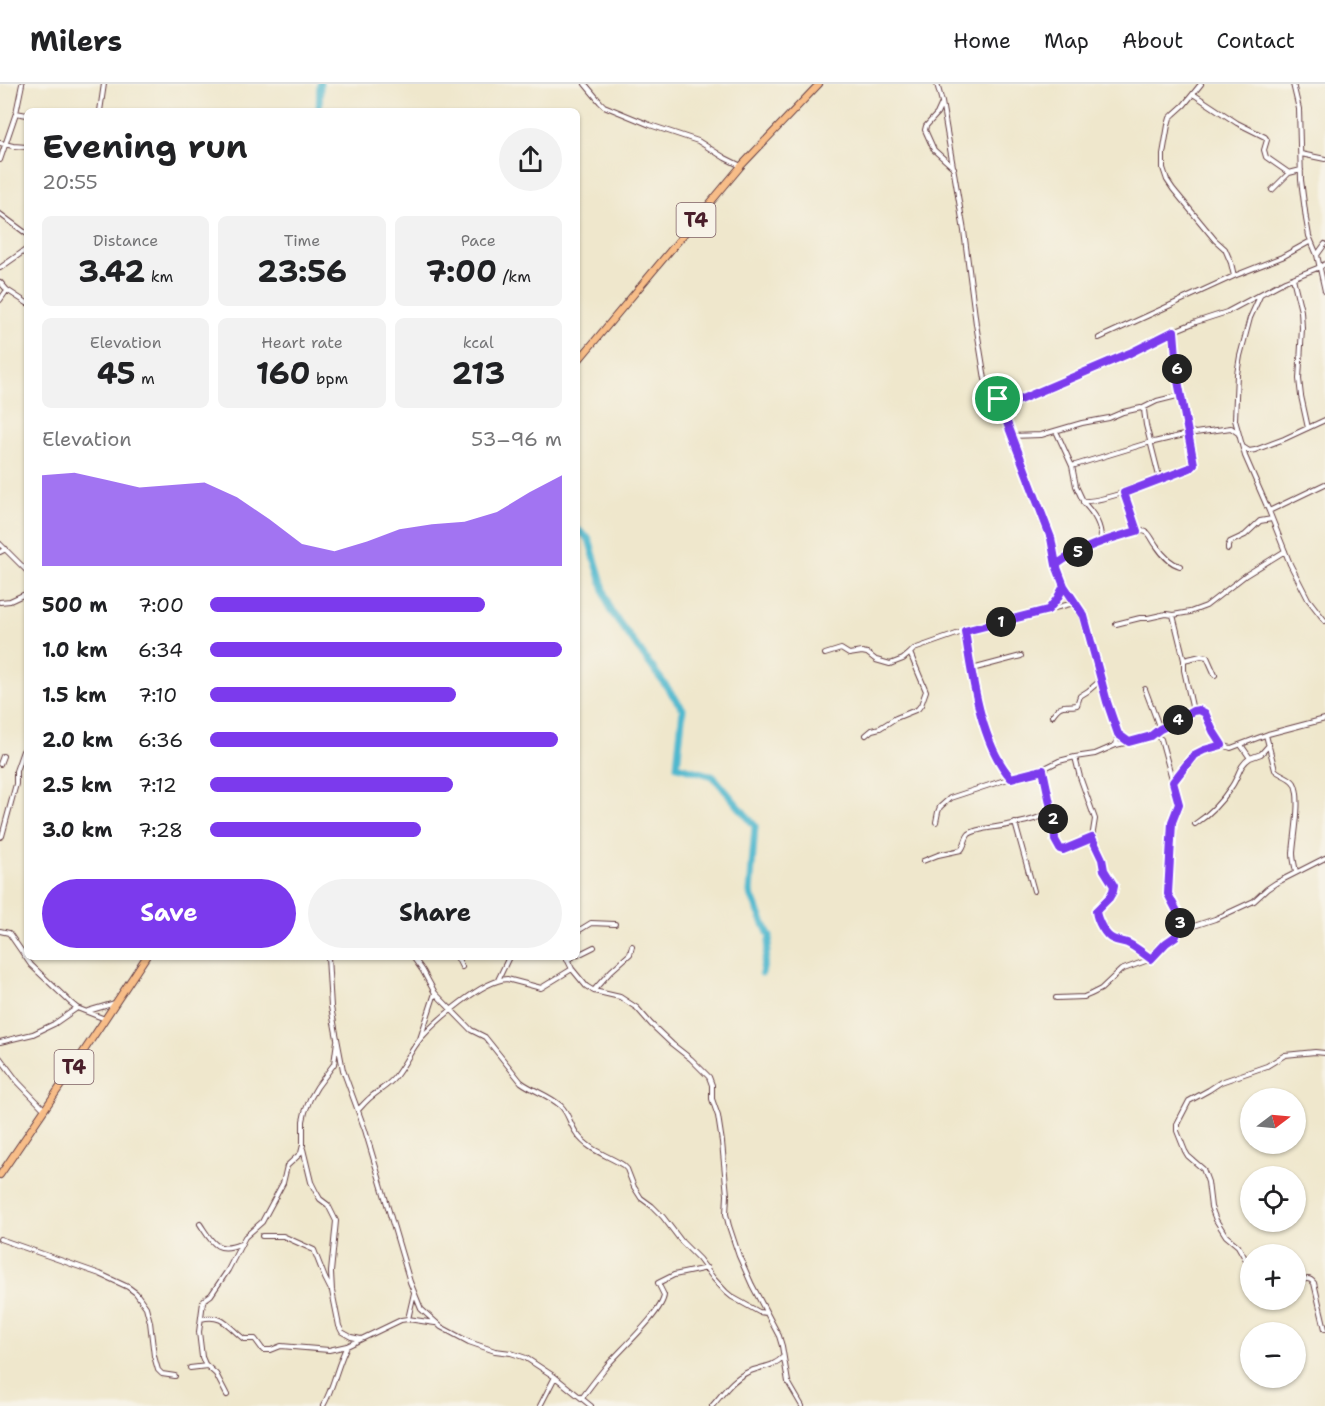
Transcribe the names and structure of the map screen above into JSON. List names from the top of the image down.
{
  "streets": {
    "highway": ["T4"]
  },
  "north": "right",
  "page": {
    "header": "Milers",
    "nav": [
      "Home",
      "Map",
      "About",
      "Contact"
    ],
    "heading": ["Evening run", "20:55"],
    "stats": [
      ["Distance", "3.42 km"],
      ["Time", "23:56"],
      ["Pace", "7:00 /km"],
      ["Elevation", "45 m"],
      ["Heart rate", "160 bpm"],
      ["kcal", "213"]
    ],
    "pins": [
      "6",
      "5",
      "1",
      "4",
      "2",
      "3"
    ],
    "chart": ["Elevation", "53–96 m"],
    "list": [
      {
        "name": "500 m",
        "note": "7:00"
      },
      {
        "name": "1.0 km",
        "note": "6:34"
      },
      {
        "name": "1.5 km",
        "note": "7:10"
      },
      {
        "name": "2.0 km",
        "note": "6:36"
      },
      {
        "name": "2.5 km",
        "note": "7:12"
      },
      {
        "name": "3.0 km",
        "note": "7:28"
      }
    ],
    "buttons": ["Save", "Share"],
    "map_buttons": ["+", "−"]
  }
}
